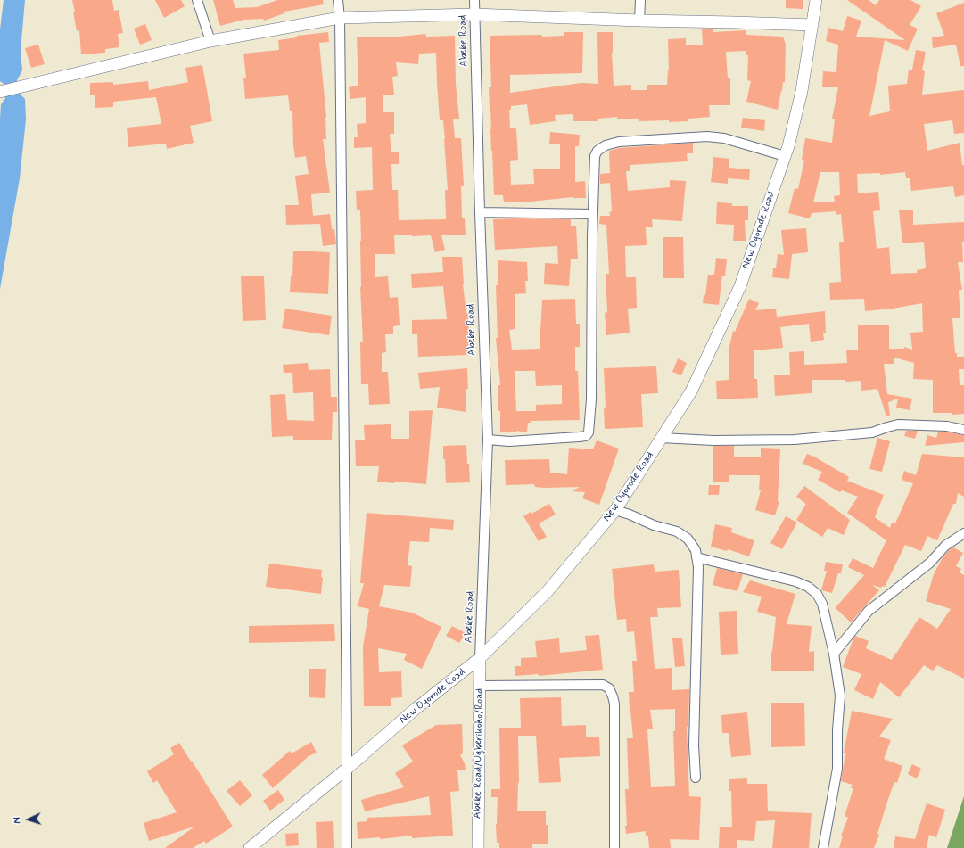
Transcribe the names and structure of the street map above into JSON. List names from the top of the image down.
{
  "streets": {
    "street": ["Abeke Road", "New Ogorode Road", "Abeke Road/Ugberikoko/Road"]
  },
  "crossings": [
    ["Abeke Road", "New Ogorode Road"],
    ["Abeke Road", "Abeke Road/Ugberikoko/Road"],
    ["New Ogorode Road", "Abeke Road/Ugberikoko/Road"]
  ],
  "north": "left"
}
